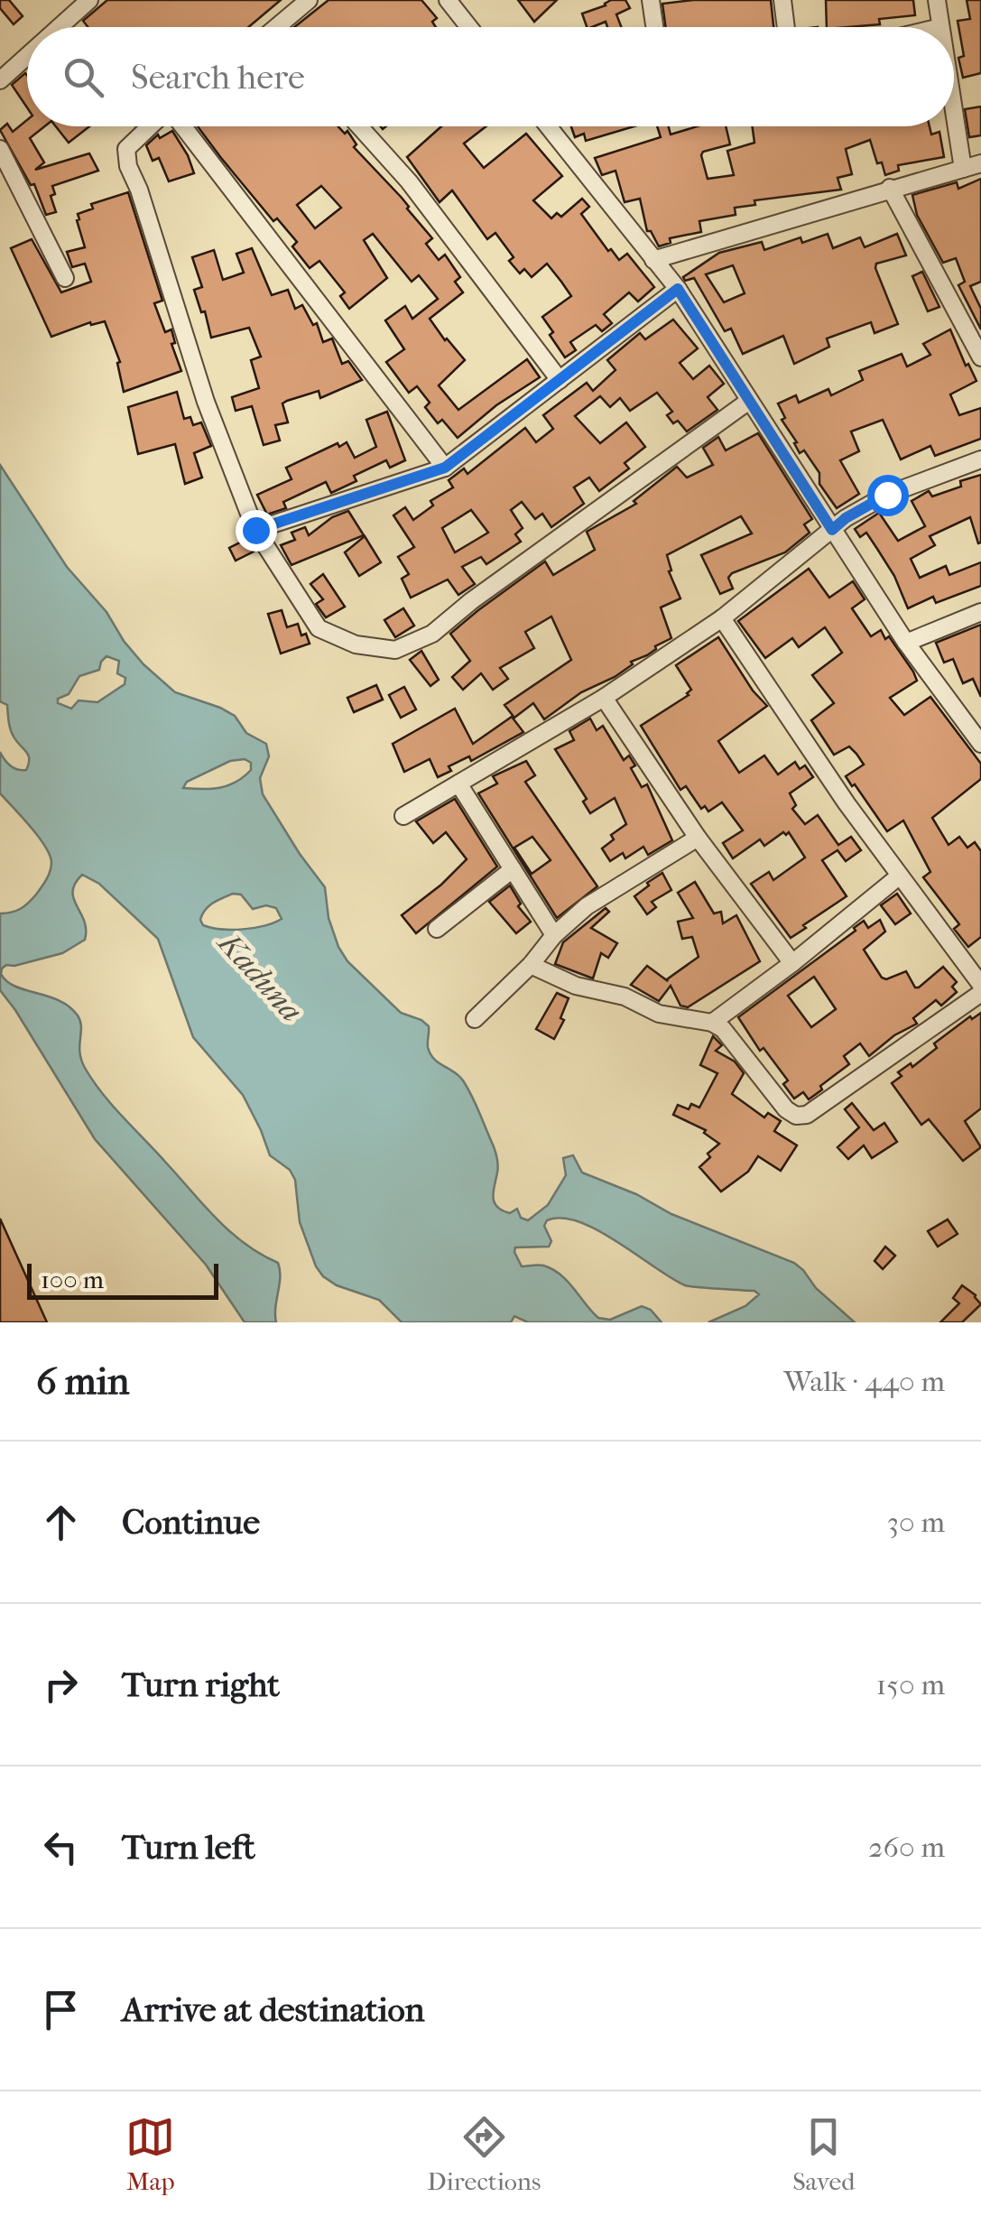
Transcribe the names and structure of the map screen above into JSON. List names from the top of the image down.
{
  "water": ["Kaduna"],
  "scale_bar": "100 m",
  "page": {
    "search": "Search here",
    "scale": "100 m",
    "heading": ["6 min", "Walk · 440 m"],
    "list": [
      ["Continue", "30 m"],
      ["Turn right", "150 m"],
      ["Turn left", "260 m"],
      "Arrive at destination"
    ],
    "nav": ["Map", "Directions", "Saved"]
  }
}
